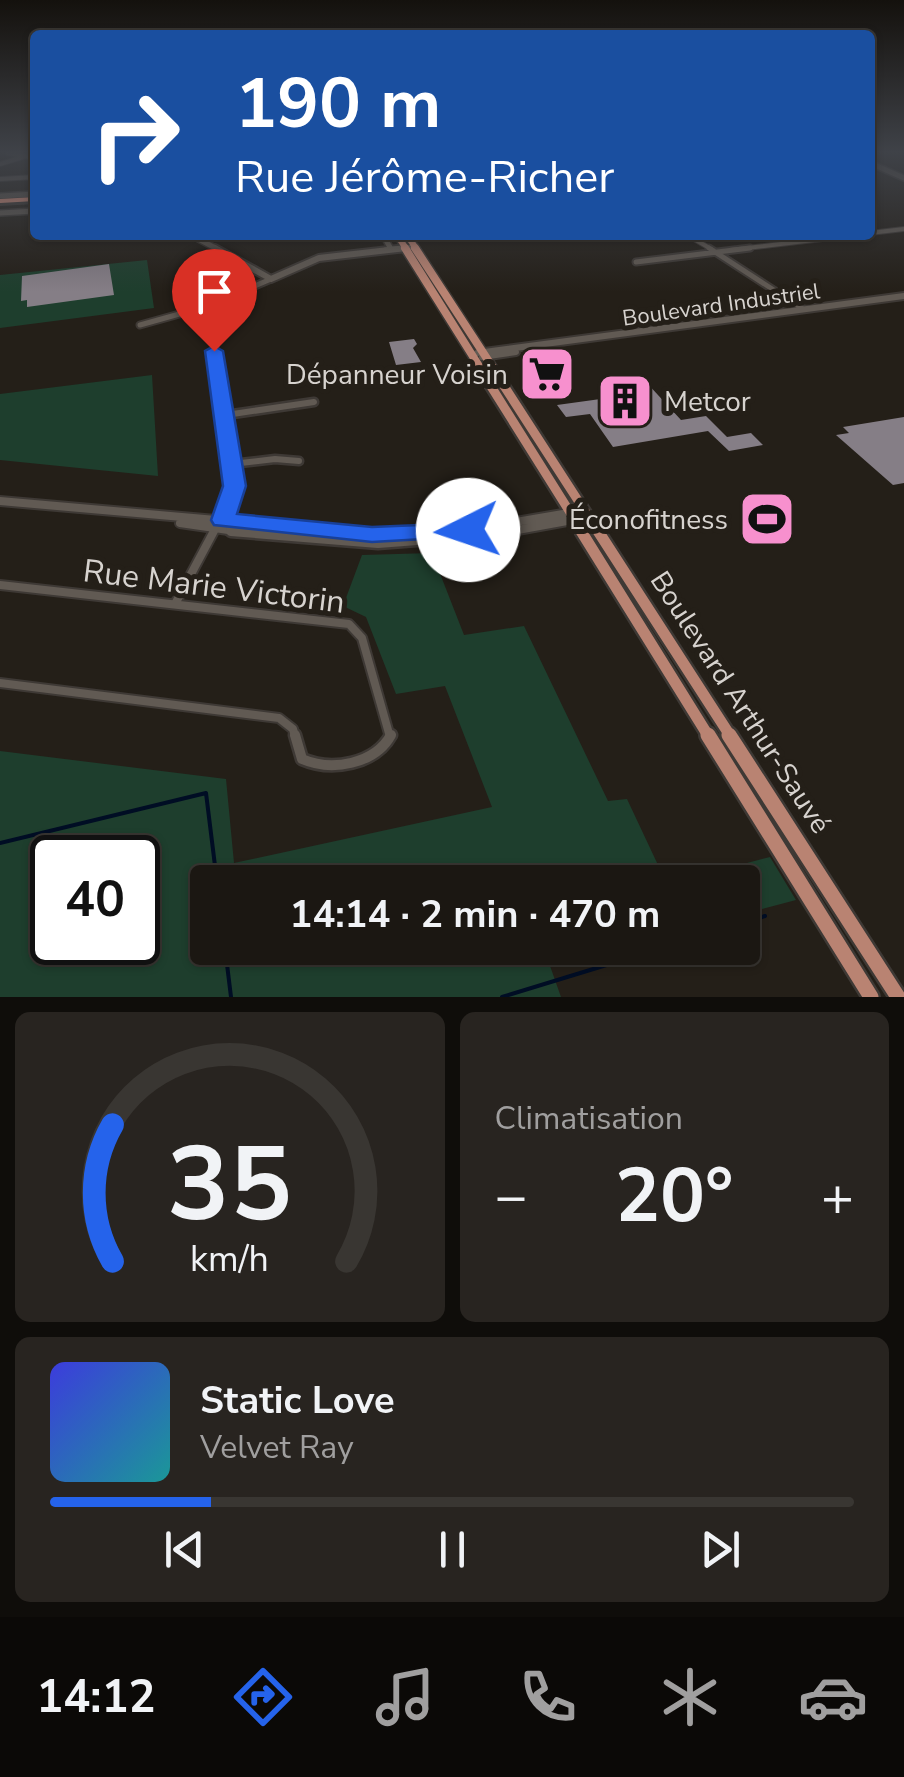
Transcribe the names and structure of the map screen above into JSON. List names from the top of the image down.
{
  "streets": {
    "main road": ["Boulevard Arthur-Sauvé"],
    "street": ["Boulevard Industriel", "Rue Marie Victorin"]
  },
  "crossings": [
    ["Boulevard Industriel", "Boulevard Arthur-Sauvé"]
  ],
  "places": {
    "supermarket": ["Dépanneur Voisin"],
    "building": ["Metcor"],
    "sports": ["Éconofitness"]
  },
  "page": {
    "turn": ["190 m", "Rue Jérôme-Richer"],
    "limit": "40",
    "trip": "14:14 · 2 min · 470 m",
    "tile": "Climatisation",
    "heat": ["−", "20°", "+"],
    "song": ["Static Love", "Velvet Ray"],
    "tabs": "14:12",
    "gauge": ["35", "km/h"]
  }
}
